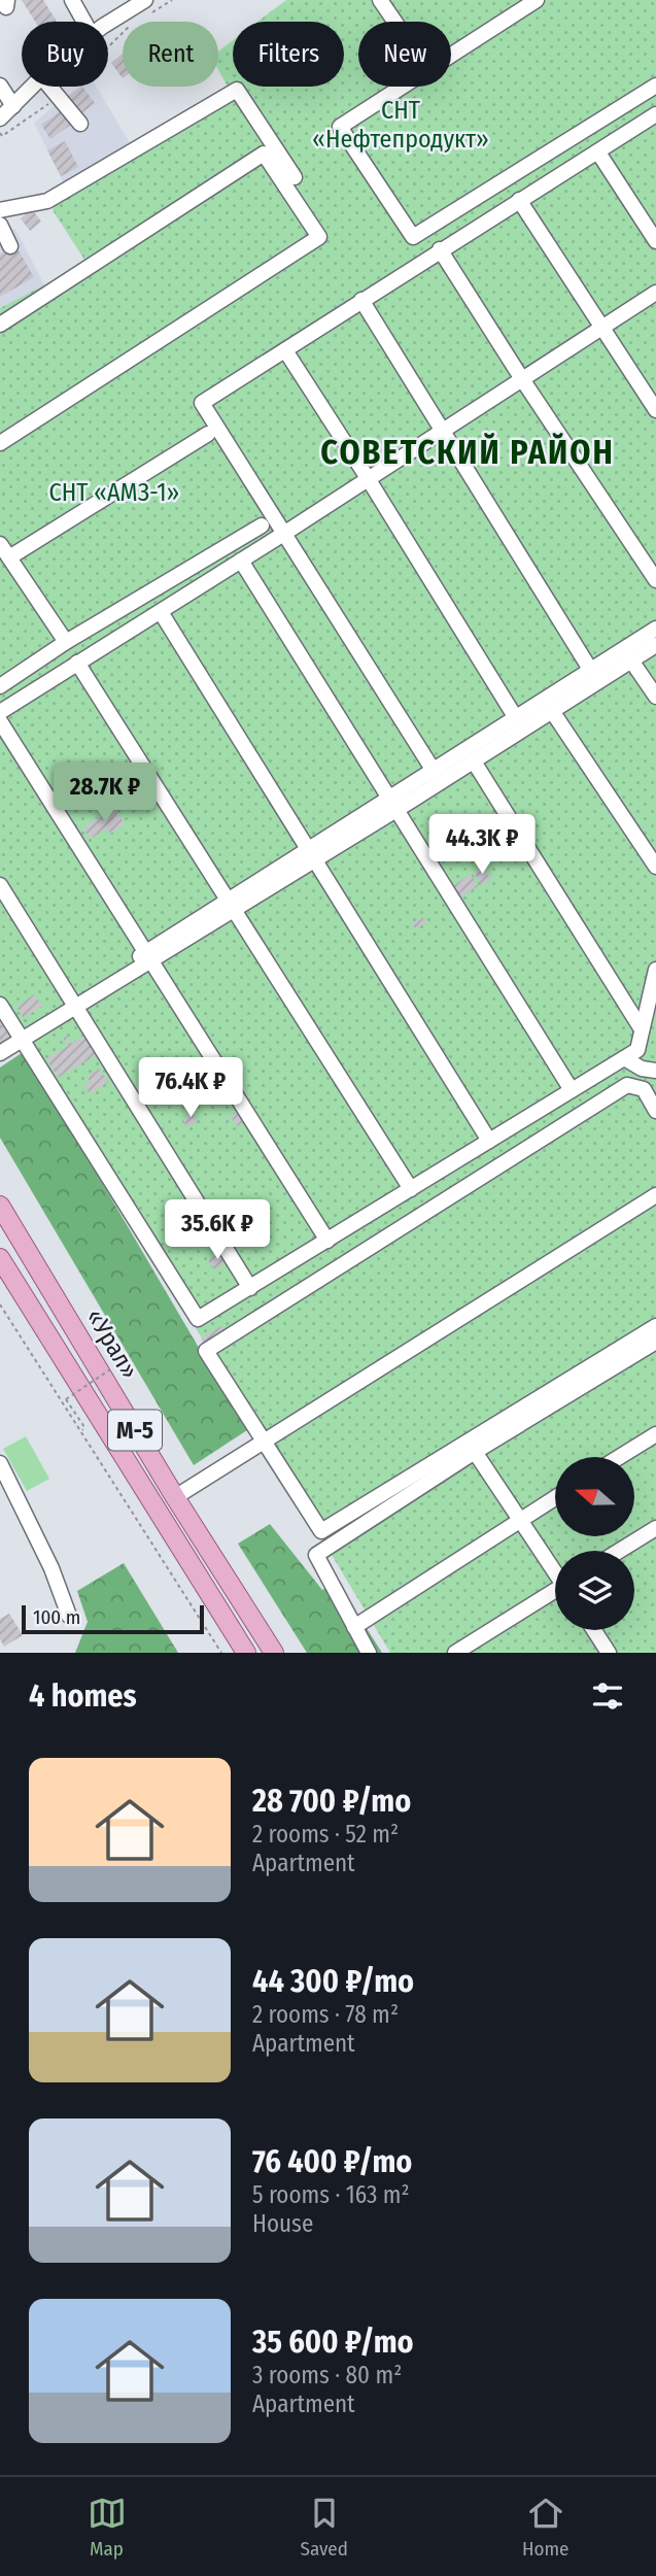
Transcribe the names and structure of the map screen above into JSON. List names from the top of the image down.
{
  "streets": {
    "main road": ["«Урал»", "М-5"]
  },
  "districts": ["СОВЕТСКИЙ РАЙОН"],
  "parks": ["СНТ «Нефтепродукт»", "СНТ «АМЗ-1»"],
  "scale_bar": "100 m",
  "north": "left",
  "page": {
    "chip": [
      "Buy",
      "Rent",
      "Filters",
      "New"
    ],
    "price": [
      "28.7K ₽",
      "44.3K ₽",
      "76.4K ₽",
      "35.6K ₽"
    ],
    "scale": "100 m",
    "heading": "4 homes",
    "list": [
      {
        "name": "28 700 ₽/mo",
        "note": "2 rooms · 52 m² · Apartment"
      },
      {
        "name": "44 300 ₽/mo",
        "note": "2 rooms · 78 m² · Apartment"
      },
      {
        "name": "76 400 ₽/mo",
        "note": "5 rooms · 163 m² · House"
      },
      {
        "name": "35 600 ₽/mo",
        "note": "3 rooms · 80 m² · Apartment"
      }
    ],
    "tabs": ["Map", "Saved", "Home"]
  }
}
